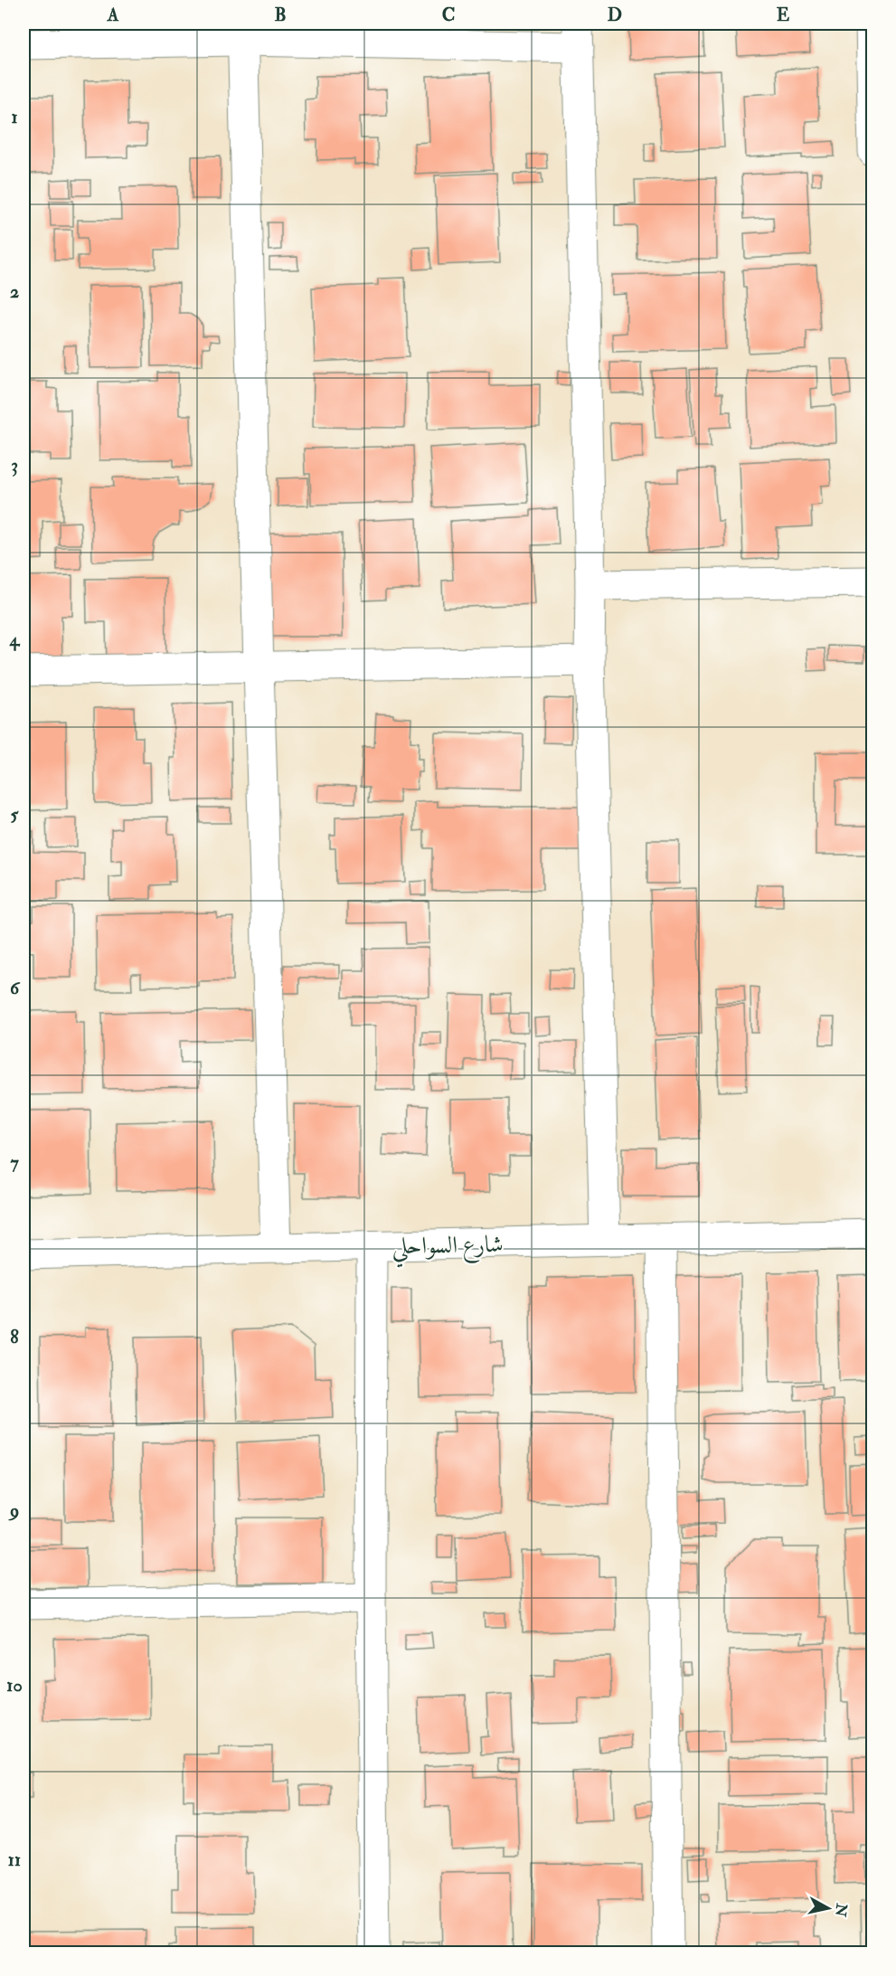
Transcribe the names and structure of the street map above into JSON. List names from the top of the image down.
{
  "streets": {
    "street": ["شارع السواحلي"]
  },
  "north": "right",
  "grid": {
    "columns": [
      "A",
      "B",
      "C",
      "D",
      "E"
    ],
    "rows": [
      "1",
      "2",
      "3",
      "4",
      "5",
      "6",
      "7",
      "8",
      "9",
      "10",
      "11"
    ]
  }
}
